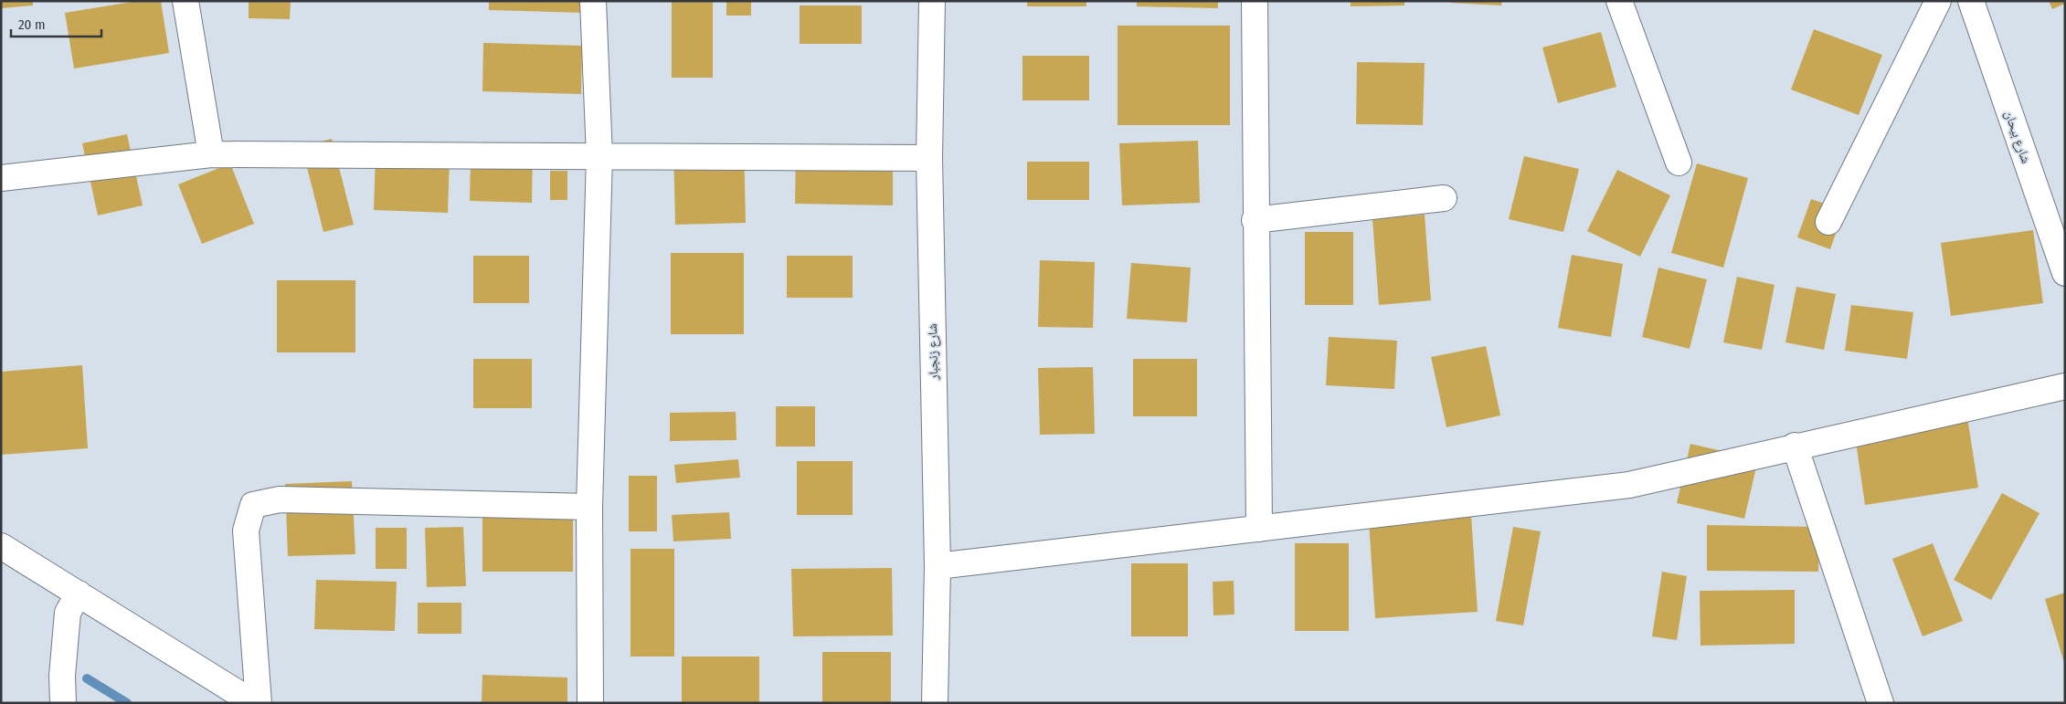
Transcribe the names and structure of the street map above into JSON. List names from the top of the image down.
{
  "streets": {
    "street": ["شارع بيحان", "شارع زنجبار"]
  },
  "scale_bar": "20 m"
}
